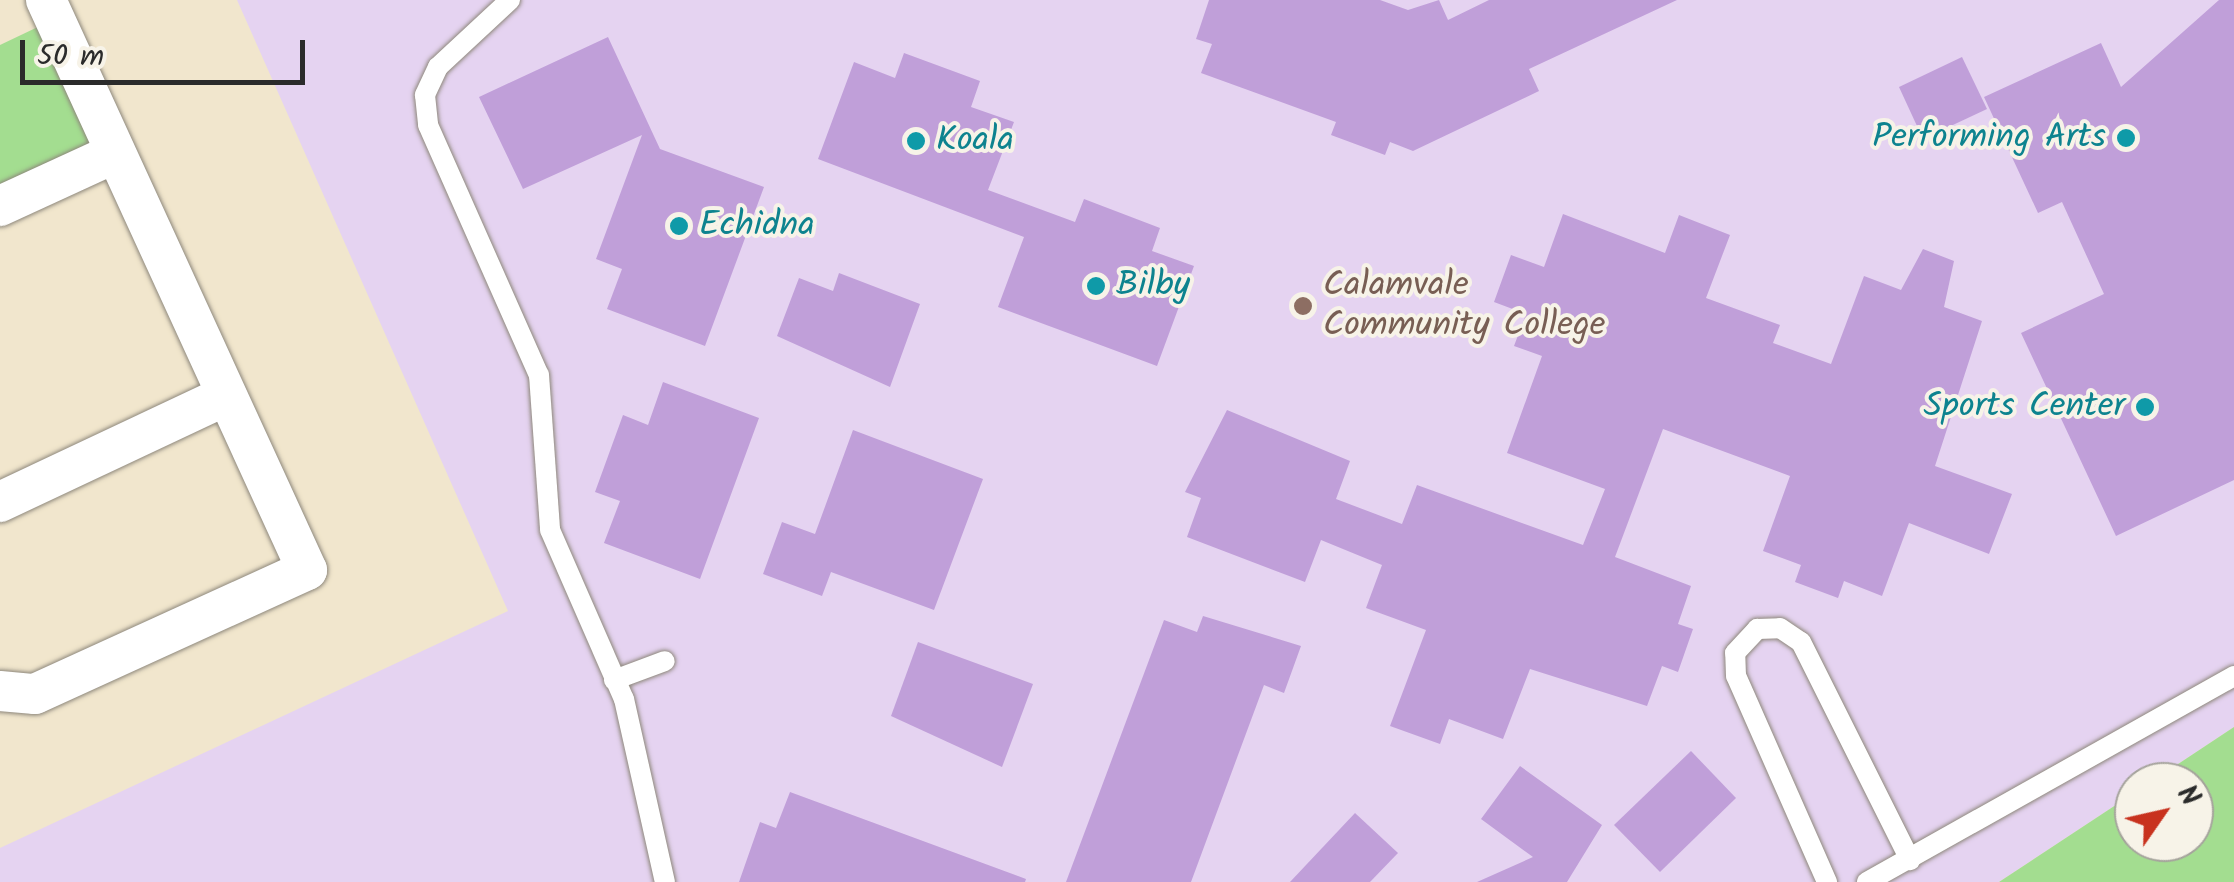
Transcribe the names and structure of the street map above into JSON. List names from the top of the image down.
{
  "places": [
    "Performing Arts",
    "Koala",
    "Echidna",
    "Bilby",
    "Calamvale Community College",
    "Sports Center"
  ],
  "scale_bar": "50 m",
  "north": "top right"
}
